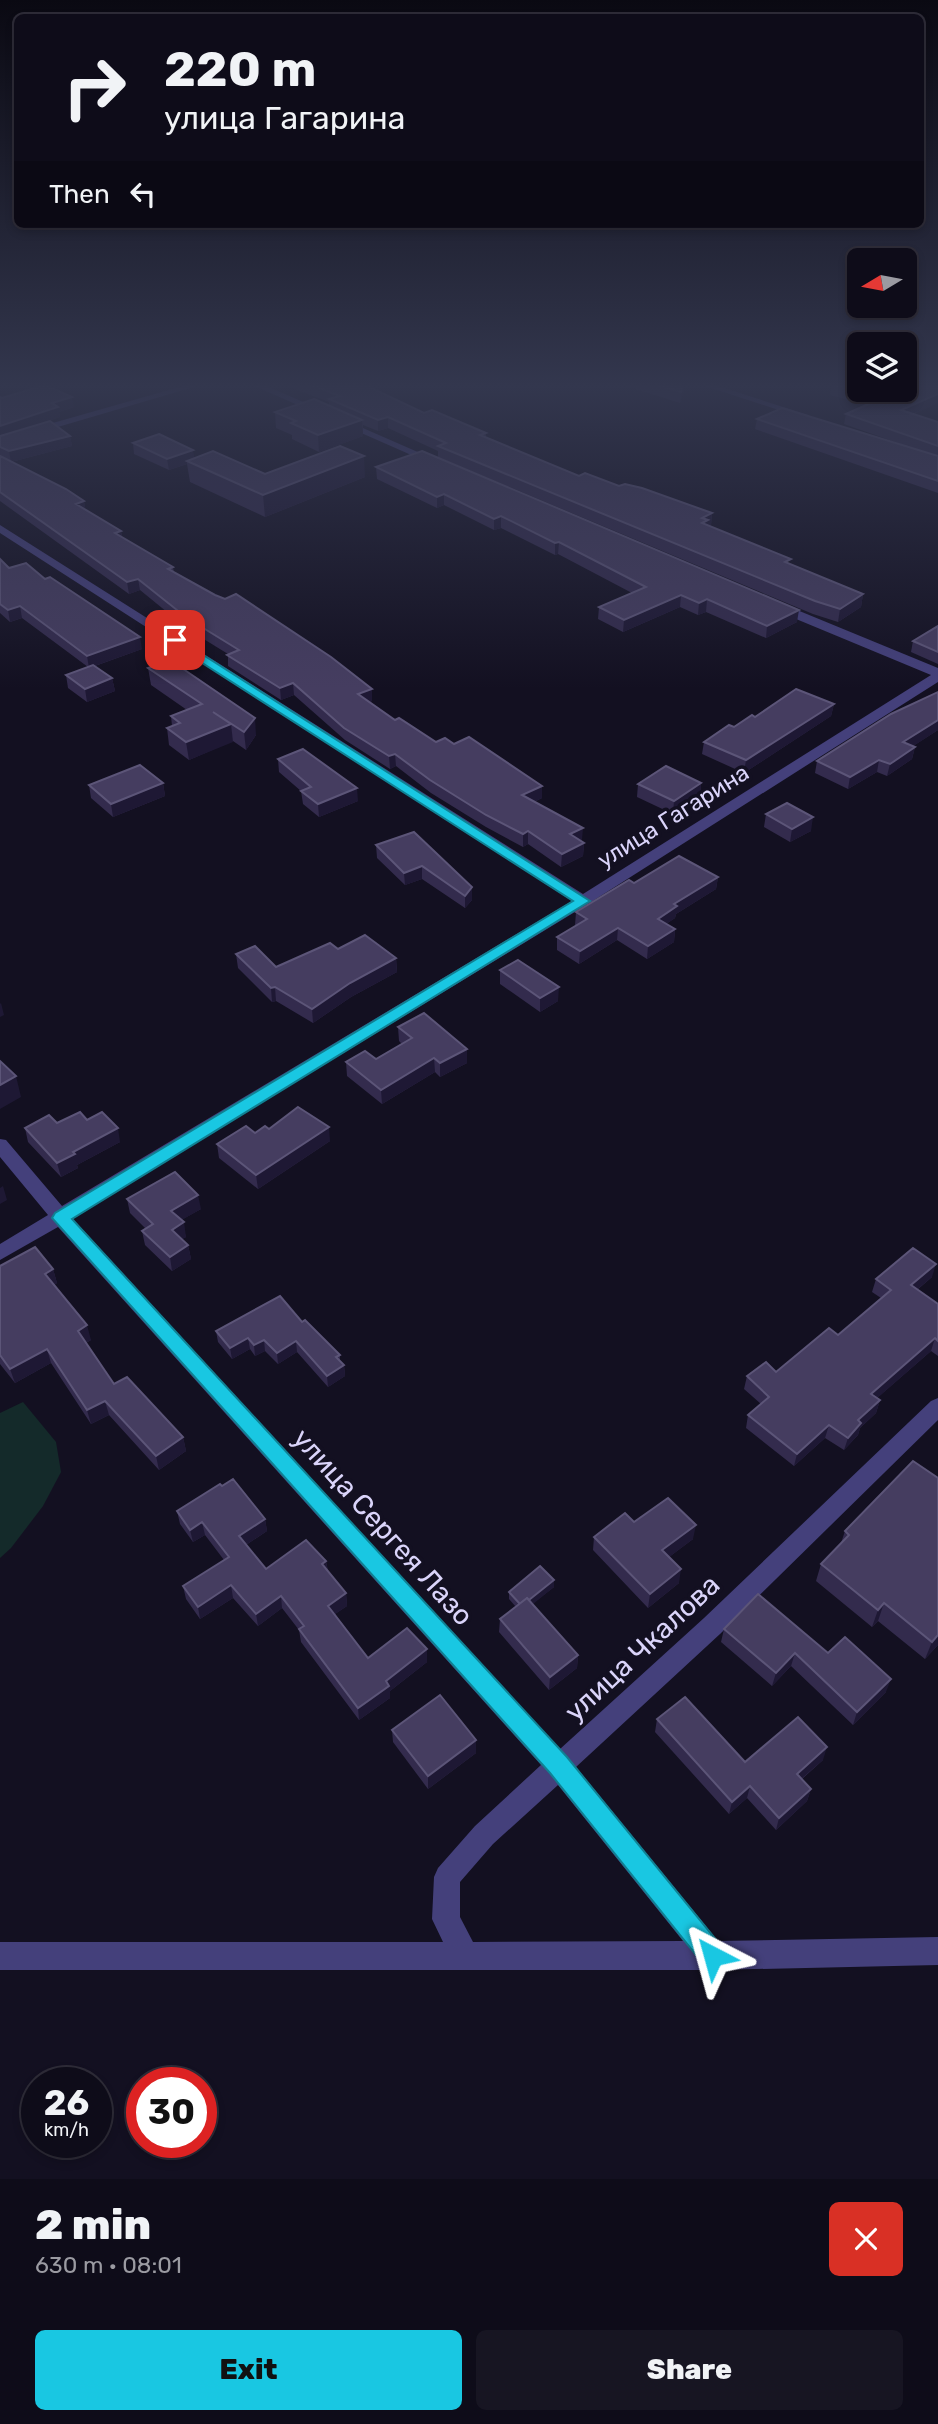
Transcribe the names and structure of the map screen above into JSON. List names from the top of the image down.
{
  "streets": {
    "street": ["улица Гагарина", "улица Сергея Лазо", "улица Чкалова"]
  },
  "crossings": [
    ["улица Гагарина", "улица Сергея Лазо"],
    ["улица Сергея Лазо", "улица Чкалова"]
  ],
  "north": "left",
  "page": {
    "turn": ["220 m", "улица Гагарина"],
    "then": "Then",
    "speed": "26 km/h",
    "limit": "30",
    "heading": ["2 min", "630 m · 08:01"],
    "buttons": ["Exit", "Share"]
  }
}
